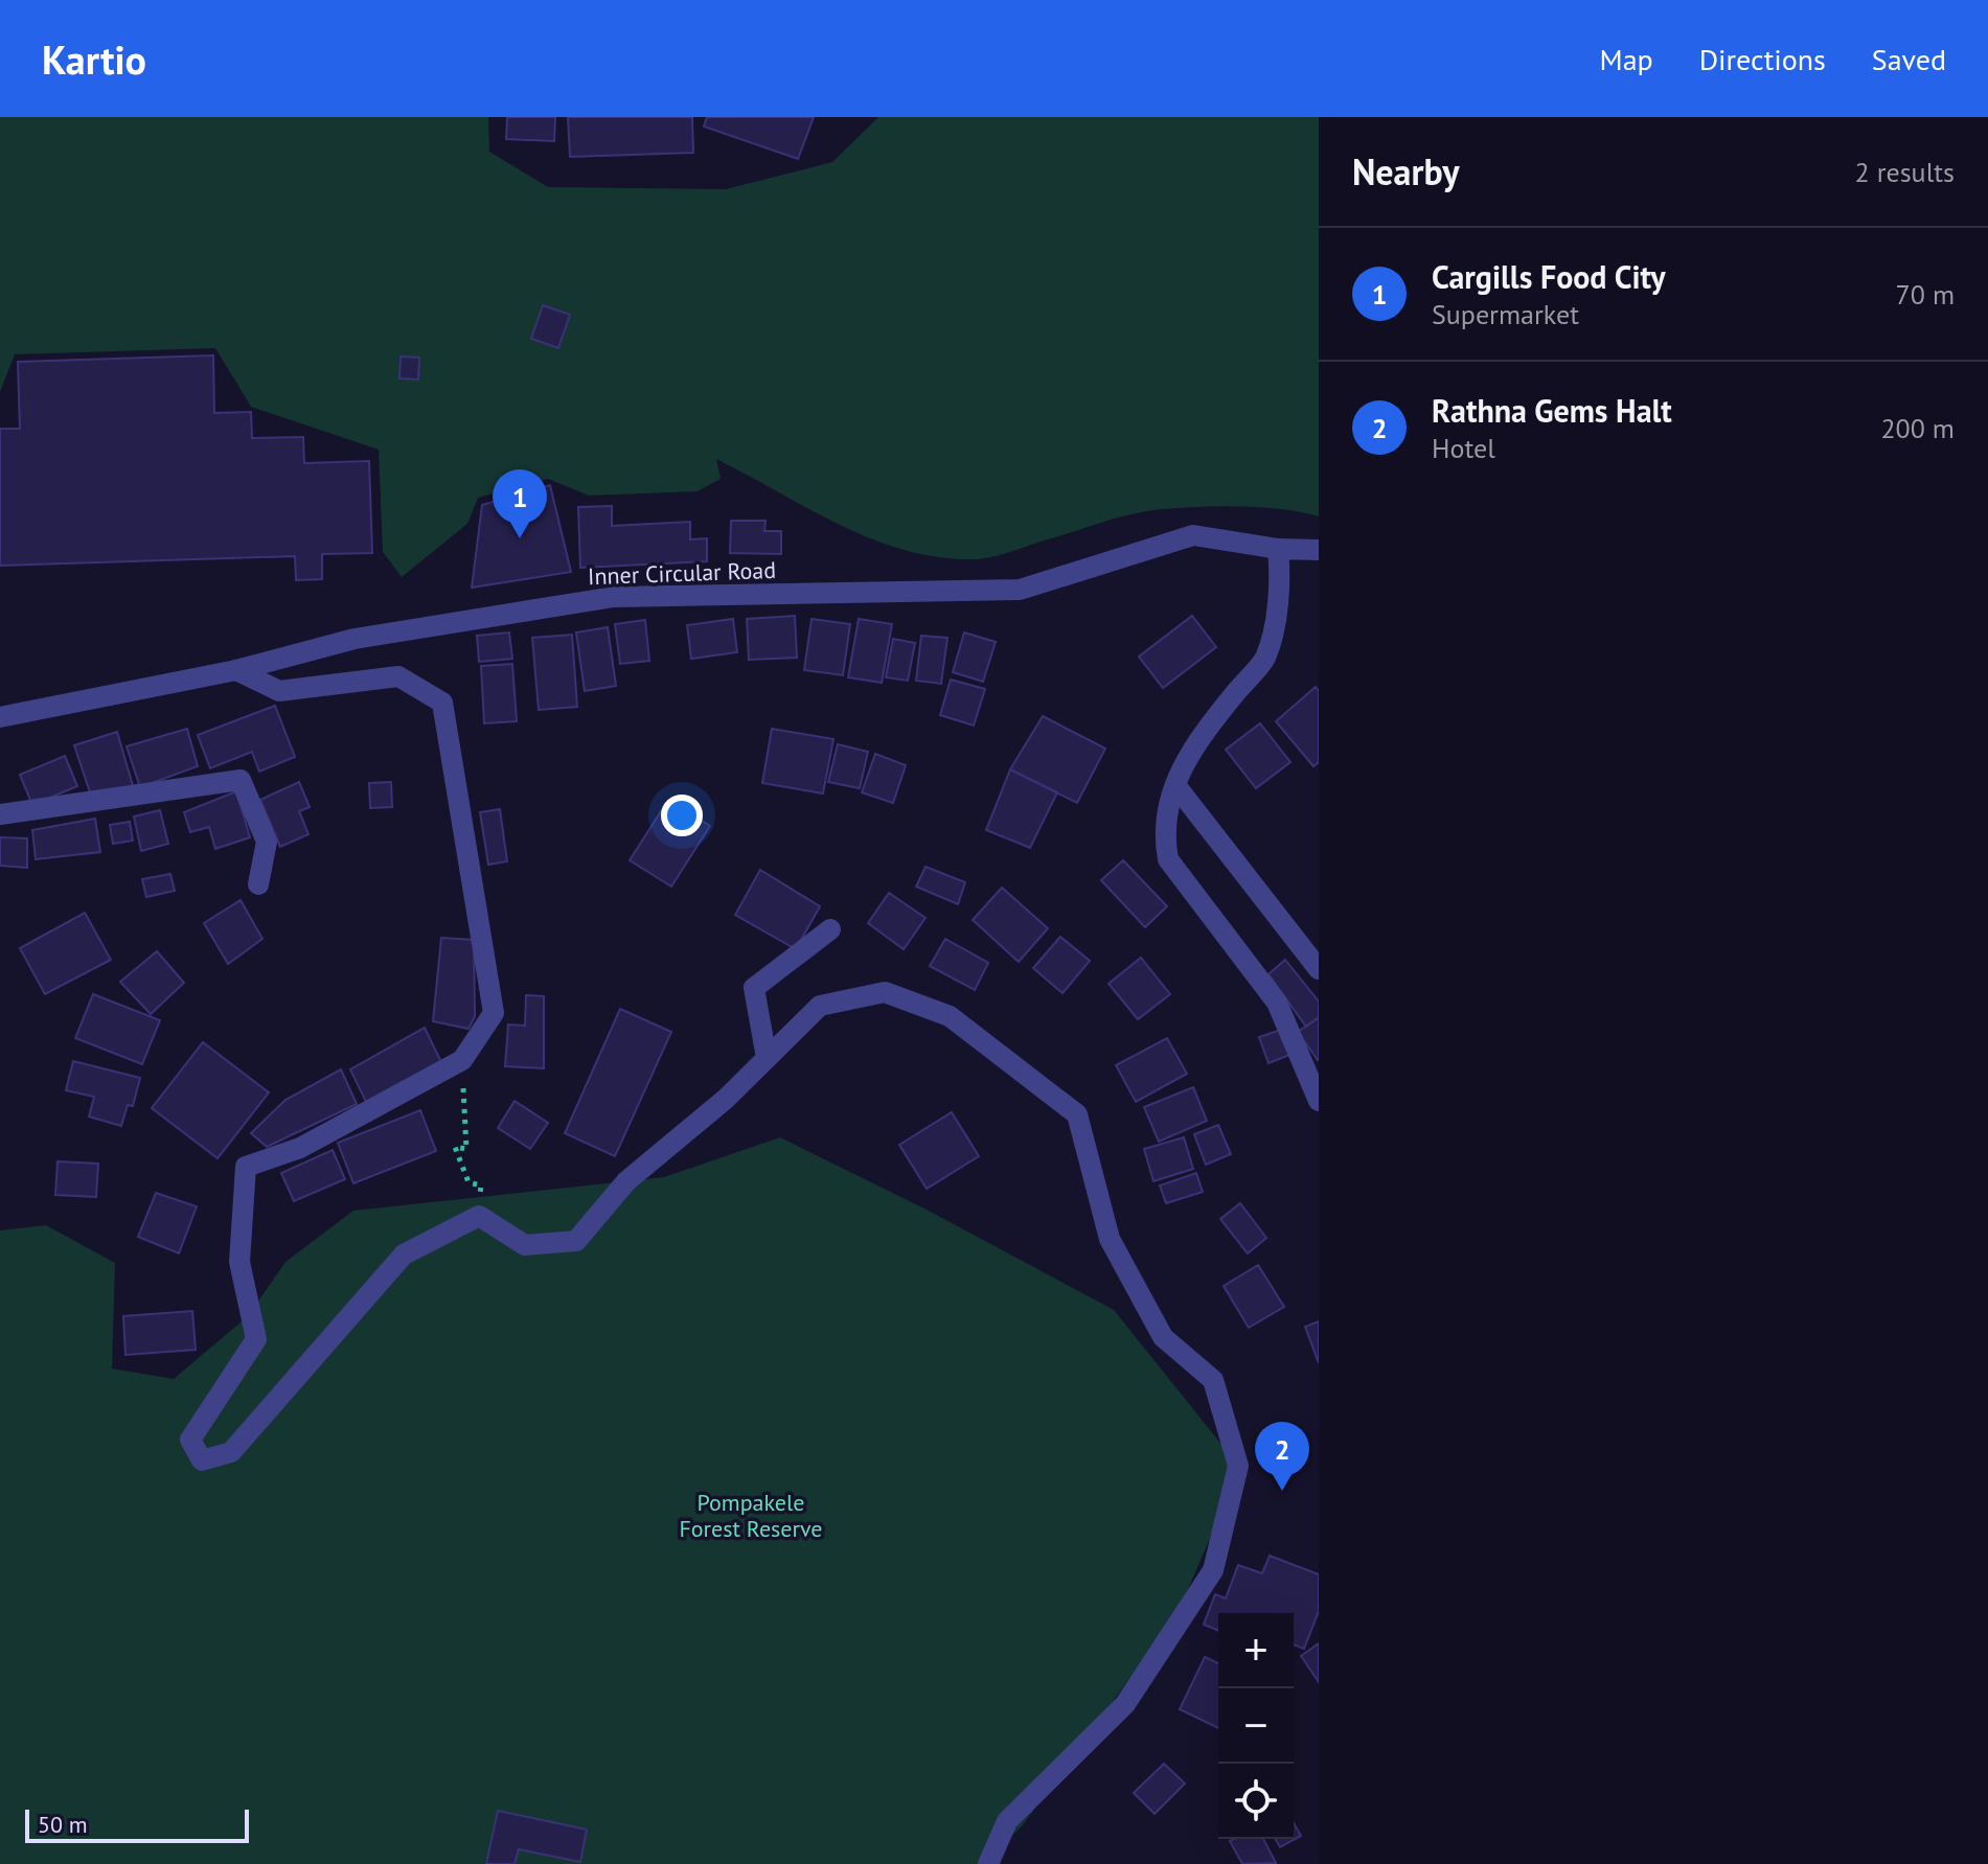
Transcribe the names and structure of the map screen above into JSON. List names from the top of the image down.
{
  "streets": {
    "street": ["Inner Circular Road"]
  },
  "parks": ["Pompakele Forest Reserve"],
  "scale_bar": "50 m",
  "page": {
    "header": "Kartio",
    "nav": ["Map", "Directions", "Saved"],
    "heading": ["Nearby", "2 results"],
    "list": [
      {
        "mark": "1",
        "name": "Cargills Food City",
        "note": "Supermarket",
        "value": "70 m"
      },
      {
        "mark": "2",
        "name": "Rathna Gems Halt",
        "note": "Hotel",
        "value": "200 m"
      }
    ],
    "pins": ["1", "2"],
    "map_buttons": ["+", "−"],
    "scale": "50 m"
  }
}
